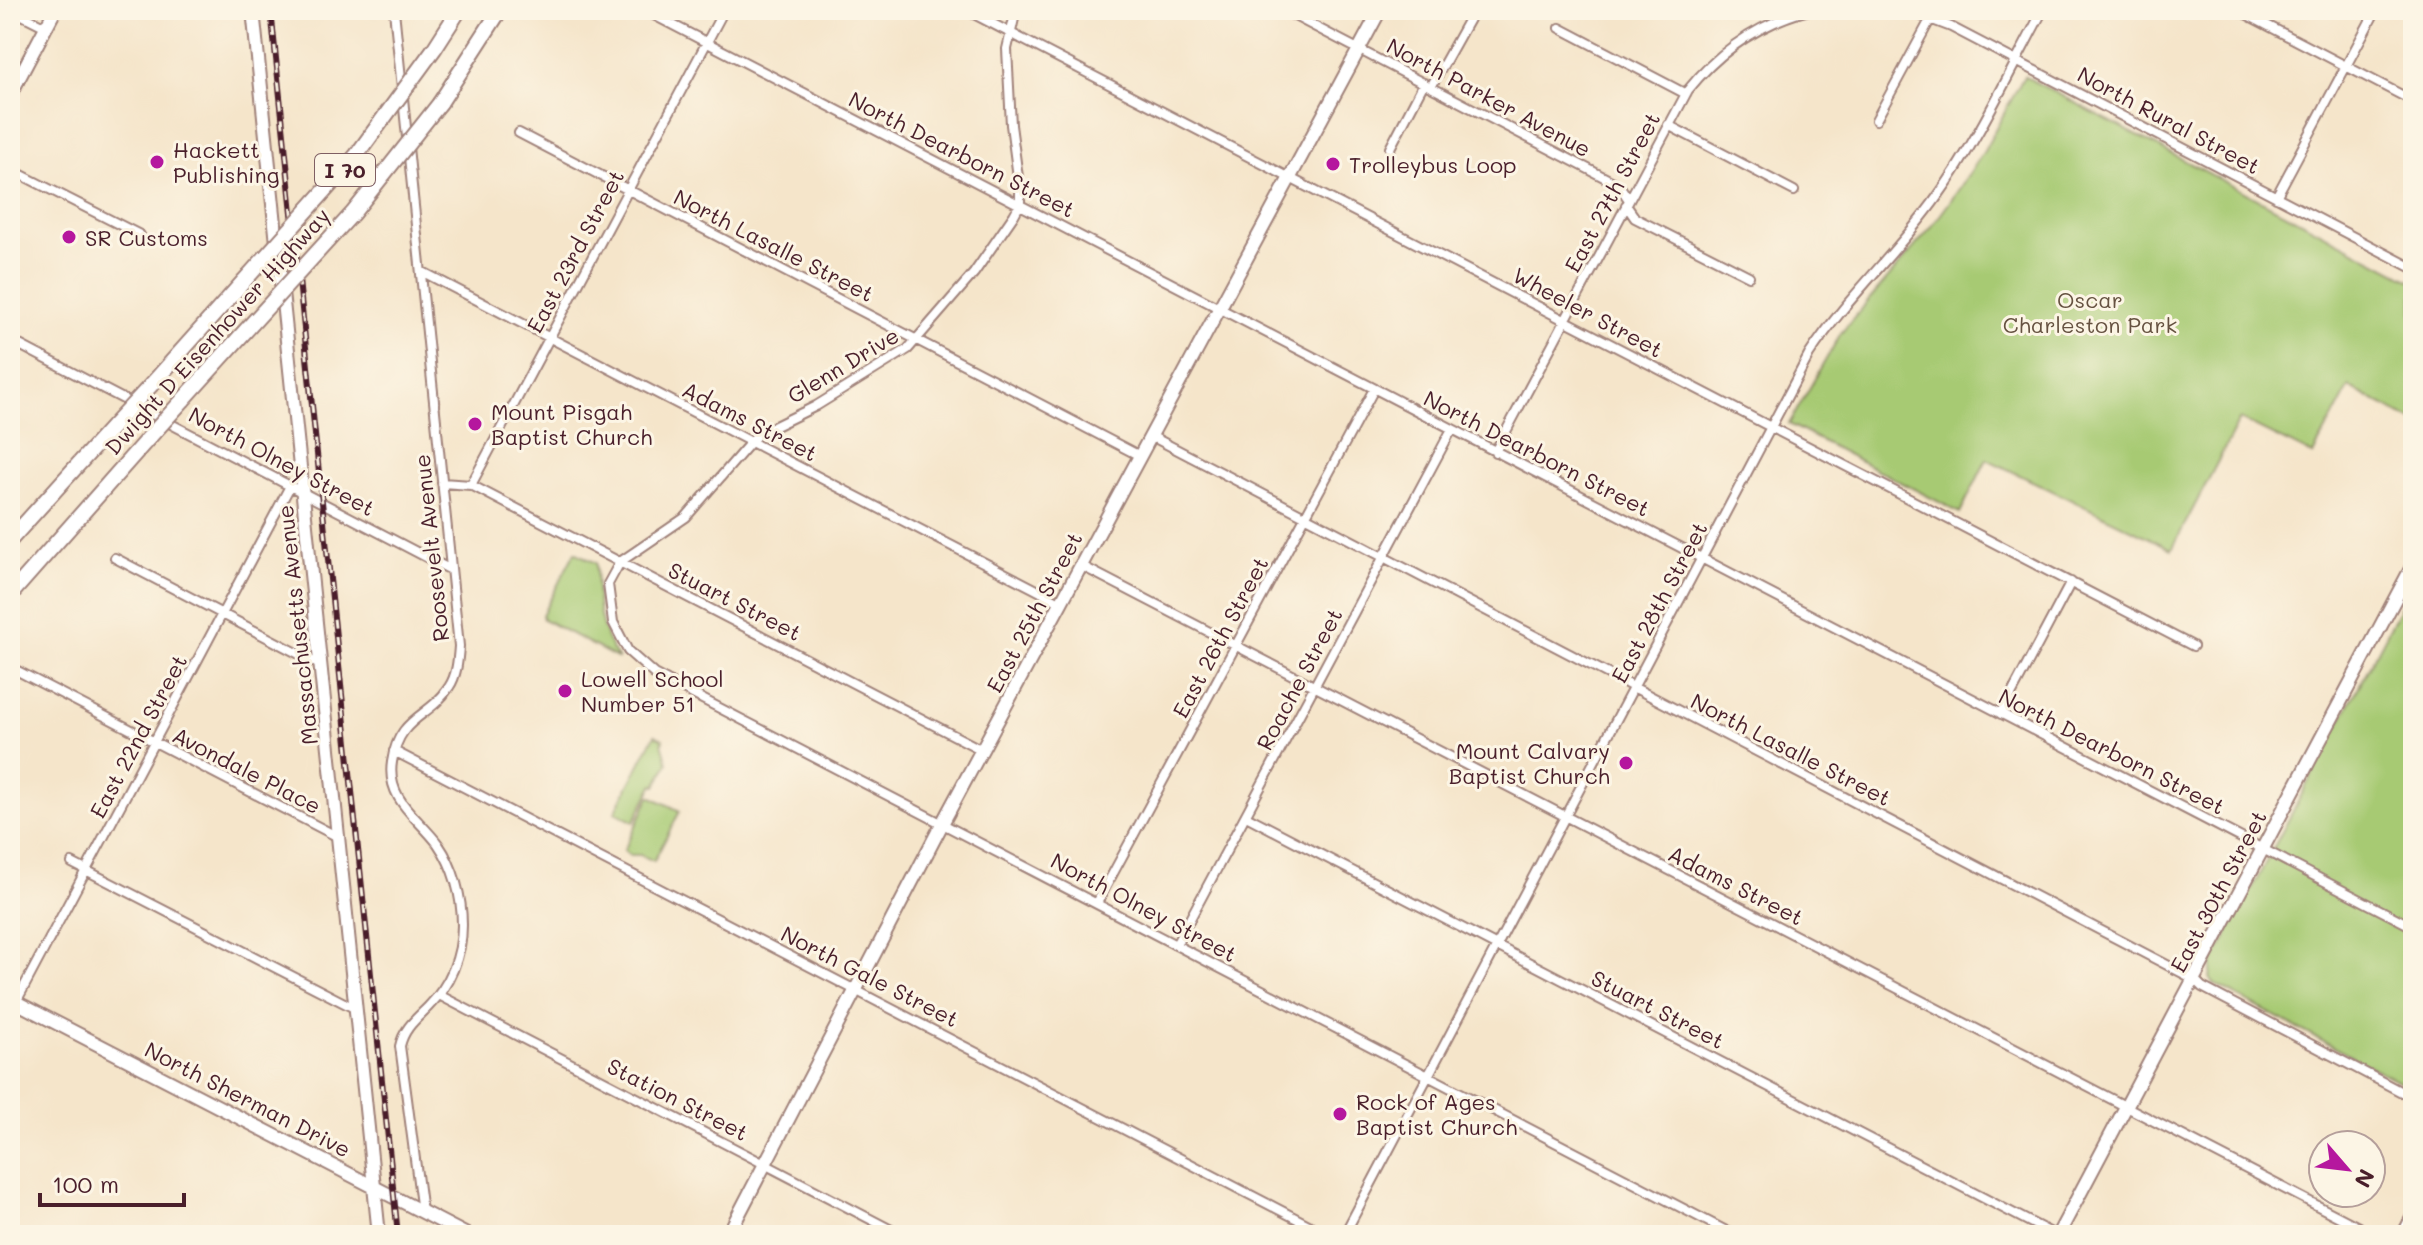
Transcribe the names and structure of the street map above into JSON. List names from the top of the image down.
{
  "streets": {
    "highway": ["I 70", "Dwight D Eisenhower Highway"],
    "street": [
      "North Parker Avenue",
      "North Rural Street",
      "North Dearborn Street",
      "East 27th Street",
      "North Lasalle Street",
      "East 23rd Street",
      "Wheeler Street",
      "Glenn Drive",
      "Adams Street",
      "North Olney Street",
      "Roosevelt Avenue",
      "Stuart Street",
      "East 28th Street",
      "East 25th Street",
      "Massachusetts Avenue",
      "East 26th Street",
      "Roache Street",
      "East 22nd Street",
      "Avondale Place",
      "East 30th Street",
      "North Gale Street",
      "North Sherman Drive",
      "Station Street"
    ]
  },
  "crossings": [
    ["North Parker Avenue", "East 27th Street"],
    ["North Parker Avenue", "East 25th Street"],
    ["North Rural Street", "East 28th Street"],
    ["North Dearborn Street", "East 27th Street"],
    ["North Dearborn Street", "East 23rd Street"],
    ["North Dearborn Street", "Glenn Drive"],
    ["North Dearborn Street", "East 28th Street"],
    ["North Dearborn Street", "East 25th Street"],
    ["North Dearborn Street", "East 26th Street"],
    ["North Dearborn Street", "Roache Street"],
    ["North Dearborn Street", "East 30th Street"],
    ["East 27th Street", "Wheeler Street"],
    ["North Lasalle Street", "East 23rd Street"],
    ["North Lasalle Street", "Glenn Drive"],
    ["North Lasalle Street", "East 28th Street"],
    ["North Lasalle Street", "East 25th Street"],
    ["North Lasalle Street", "East 26th Street"],
    ["North Lasalle Street", "Roache Street"],
    ["North Lasalle Street", "East 30th Street"],
    ["East 23rd Street", "Adams Street"],
    ["East 23rd Street", "Stuart Street"],
    ["Wheeler Street", "East 28th Street"],
    ["Wheeler Street", "East 25th Street"],
    ["Glenn Drive", "Adams Street"],
    ["Glenn Drive", "North Olney Street"],
    ["Glenn Drive", "Stuart Street"],
    ["Adams Street", "Roosevelt Avenue"],
    ["Adams Street", "East 28th Street"],
    ["Adams Street", "East 25th Street"],
    ["Adams Street", "East 26th Street"],
    ["Adams Street", "Roache Street"],
    ["Adams Street", "East 30th Street"],
    ["North Olney Street", "Roosevelt Avenue"],
    ["North Olney Street", "Stuart Street"],
    ["North Olney Street", "East 28th Street"],
    ["North Olney Street", "East 25th Street"],
    ["North Olney Street", "Massachusetts Avenue"],
    ["North Olney Street", "East 26th Street"],
    ["North Olney Street", "Roache Street"],
    ["North Olney Street", "East 22nd Street"],
    ["Roosevelt Avenue", "North Gale Street"],
    ["Stuart Street", "East 28th Street"],
    ["Stuart Street", "East 25th Street"],
    ["Stuart Street", "Roache Street"],
    ["Stuart Street", "East 30th Street"],
    ["East 25th Street", "North Gale Street"],
    ["East 25th Street", "Station Street"],
    ["Massachusetts Avenue", "Avondale Place"],
    ["Massachusetts Avenue", "North Sherman Drive"],
    ["East 22nd Street", "Avondale Place"],
    ["East 22nd Street", "North Sherman Drive"]
  ],
  "parks": ["Oscar Charleston Park"],
  "places": [
    "Hackett Publishing",
    "Trolleybus Loop",
    "SR Customs",
    "Mount Pisgah Baptist Church",
    "Lowell School Number 51",
    "Mount Calvary Baptist Church",
    "Rock of Ages Baptist Church"
  ],
  "scale_bar": "100 m",
  "north": "bottom right"
}
